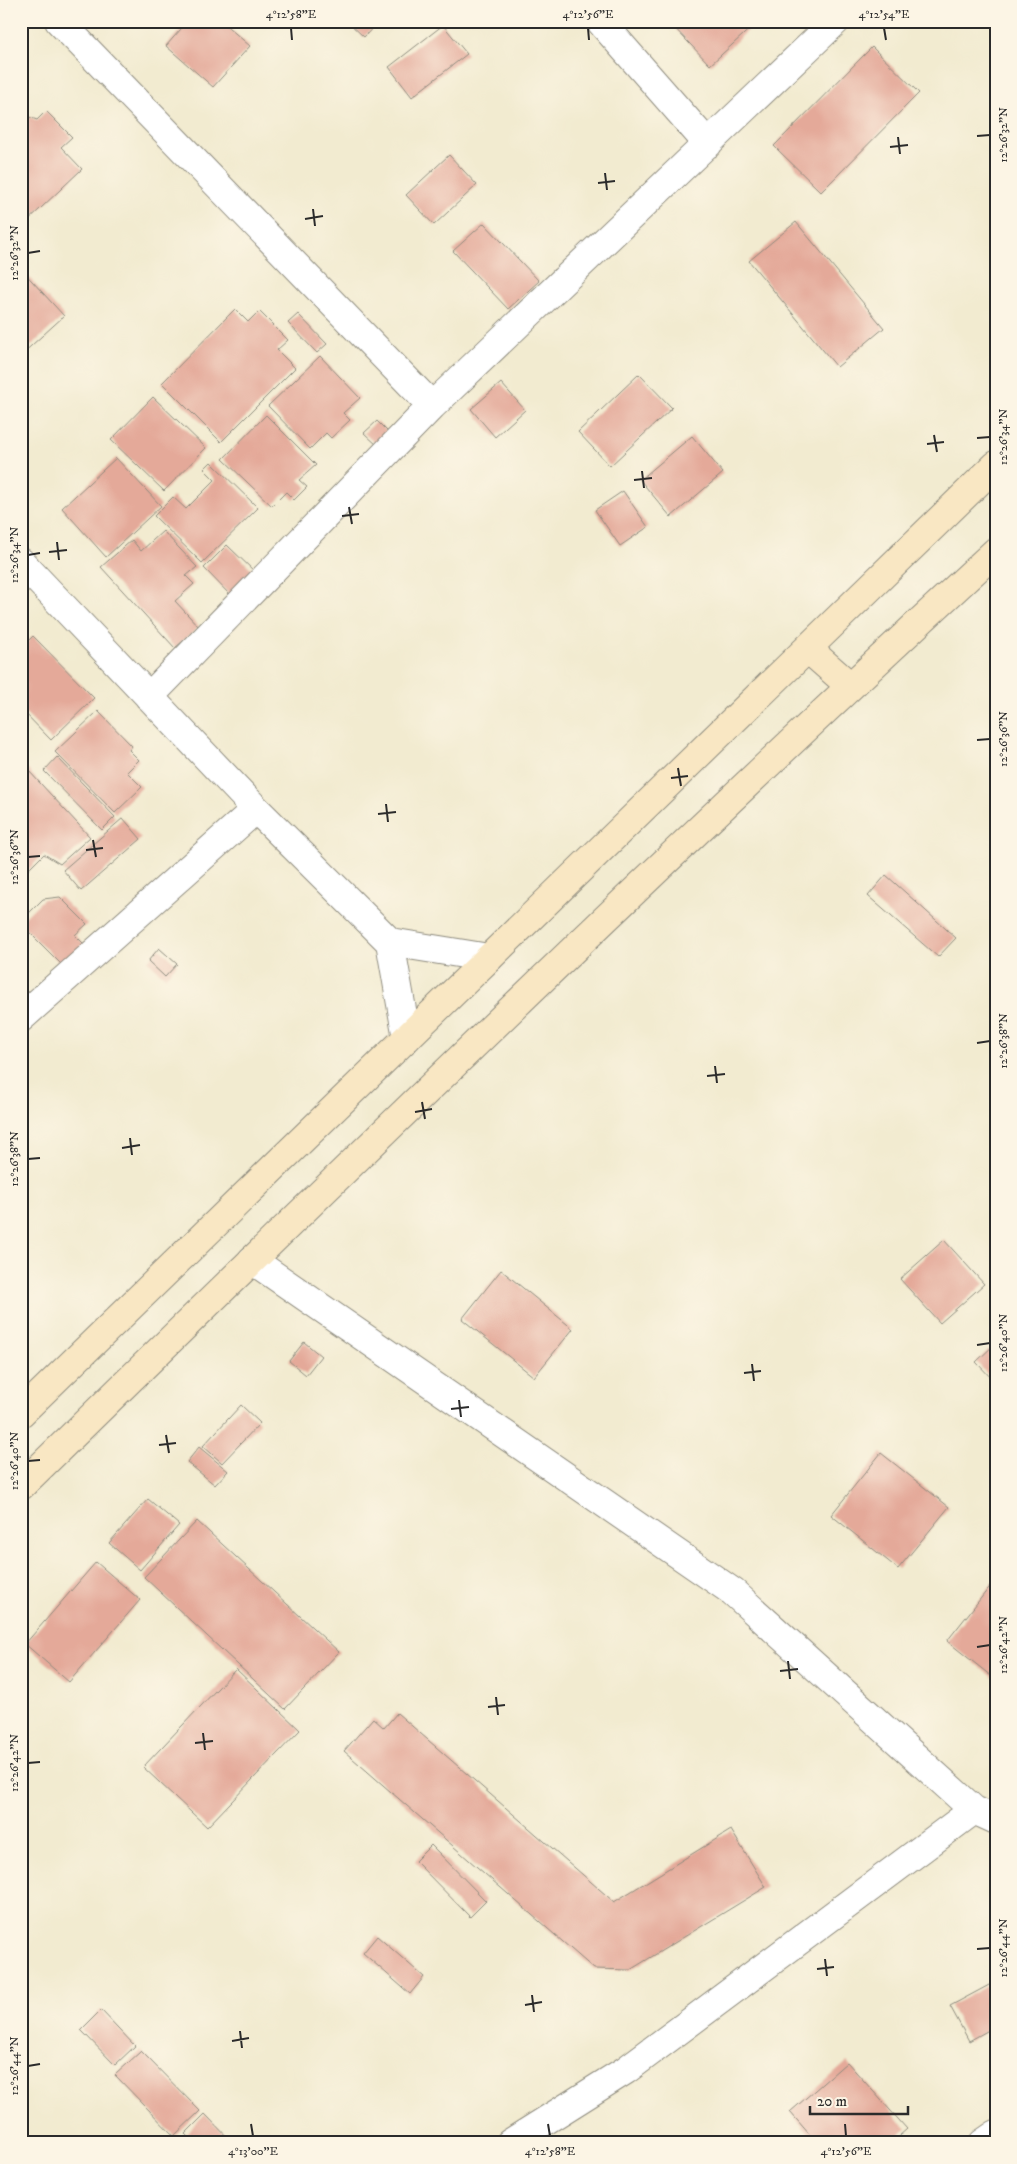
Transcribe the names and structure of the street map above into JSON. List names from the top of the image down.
{
  "scale_bar": "20 m",
  "coordinates": [
    "4°12'58\"E",
    "4°12'56\"E",
    "4°12'54\"E",
    "12°26'32\"N",
    "12°26'34\"N",
    "12°26'36\"N",
    "12°26'38\"N",
    "12°26'40\"N",
    "12°26'42\"N",
    "12°26'44\"N",
    "4°13'00\"E"
  ]
}
